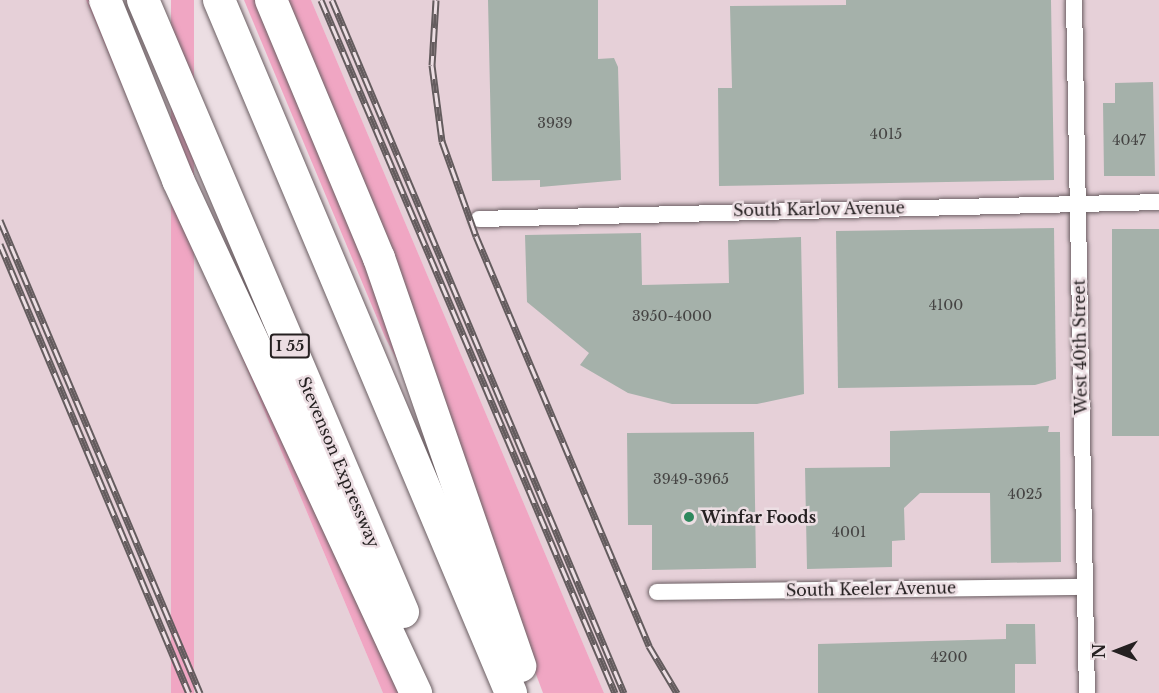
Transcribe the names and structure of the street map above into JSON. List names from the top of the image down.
{
  "streets": {
    "highway": ["I 55", "Stevenson Expressway"],
    "street": ["South Karlov Avenue", "West 40th Street", "South Keeler Avenue"]
  },
  "crossings": [
    ["South Karlov Avenue", "West 40th Street"],
    ["West 40th Street", "South Keeler Avenue"]
  ],
  "places": ["Winfar Foods"],
  "house_numbers": [
    "3939",
    "4015",
    "4047",
    "4100",
    "3950-4000",
    "3949-3965",
    "4025",
    "4001",
    "4200"
  ],
  "north": "left"
}
